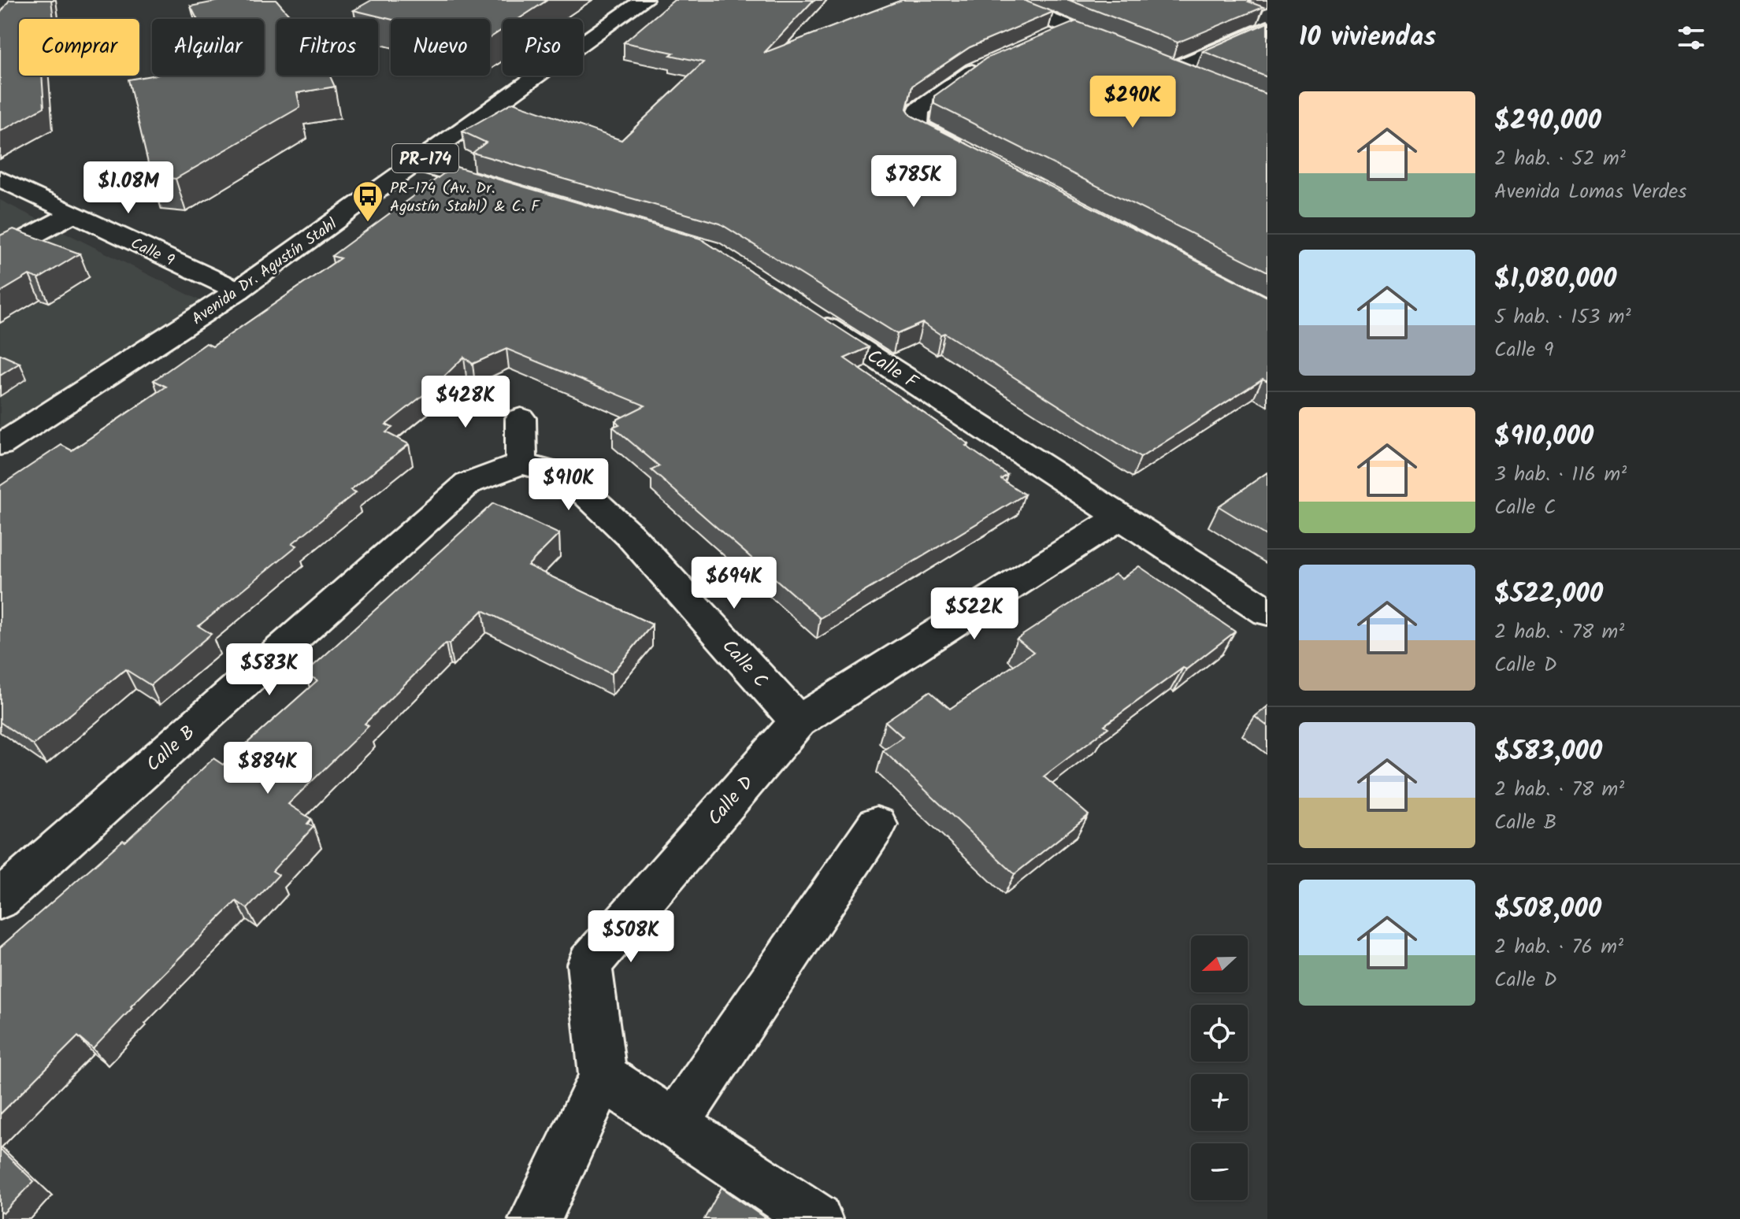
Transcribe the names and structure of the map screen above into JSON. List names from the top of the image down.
{
  "streets": {
    "main road": [
      "PR-174",
      "Calle 9",
      "Avenida Dr. Agustín Stahl",
      "Calle F",
      "Calle C",
      "Calle B",
      "Calle D"
    ]
  },
  "crossings": [
    ["Calle 9", "Avenida Dr. Agustín Stahl"],
    ["Calle F", "Calle D"],
    ["Calle C", "Calle B"],
    ["Calle C", "Calle D"]
  ],
  "places": {
    "bus stop": ["PR-174 (Av. Dr. Agustín Stahl) & C. F"]
  },
  "north": "left",
  "page": {
    "heading": "10 viviendas",
    "chip": [
      "Comprar",
      "Alquilar",
      "Filtros",
      "Nuevo",
      "Piso"
    ],
    "price": [
      "$290K",
      "$785K",
      "$1.08M",
      "$428K",
      "$910K",
      "$694K",
      "$522K",
      "$583K",
      "$884K",
      "$508K"
    ],
    "list": [
      {
        "name": "$290,000",
        "note": "2 hab. · 52 m² · Avenida Lomas Verdes"
      },
      {
        "name": "$1,080,000",
        "note": "5 hab. · 153 m² · Calle 9"
      },
      {
        "name": "$910,000",
        "note": "3 hab. · 116 m² · Calle C"
      },
      {
        "name": "$522,000",
        "note": "2 hab. · 78 m² · Calle D"
      },
      {
        "name": "$583,000",
        "note": "2 hab. · 78 m² · Calle B"
      },
      {
        "name": "$508,000",
        "note": "2 hab. · 76 m² · Calle D"
      }
    ],
    "map_buttons": ["+", "−"]
  }
}
